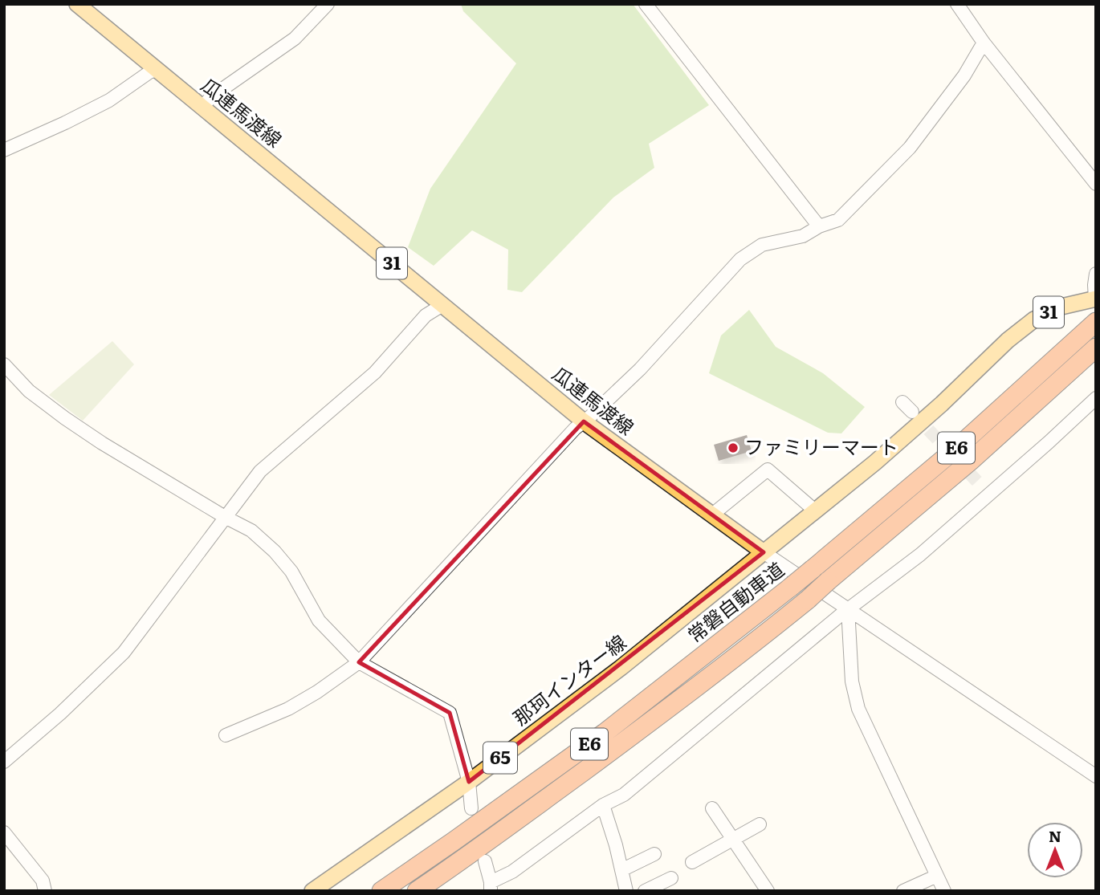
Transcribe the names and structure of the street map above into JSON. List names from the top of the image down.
{
  "streets": {
    "highway": ["E6", "常磐自動車道"],
    "main road": [
      "瓜連馬渡線",
      "31",
      "那珂インター線",
      "65"
    ]
  },
  "crossings": [
    ["瓜連馬渡線", "31"],
    ["瓜連馬渡線", "那珂インター線"],
    ["31", "那珂インター線"]
  ],
  "places": ["ファミリーマート"],
  "north": "top"
}
